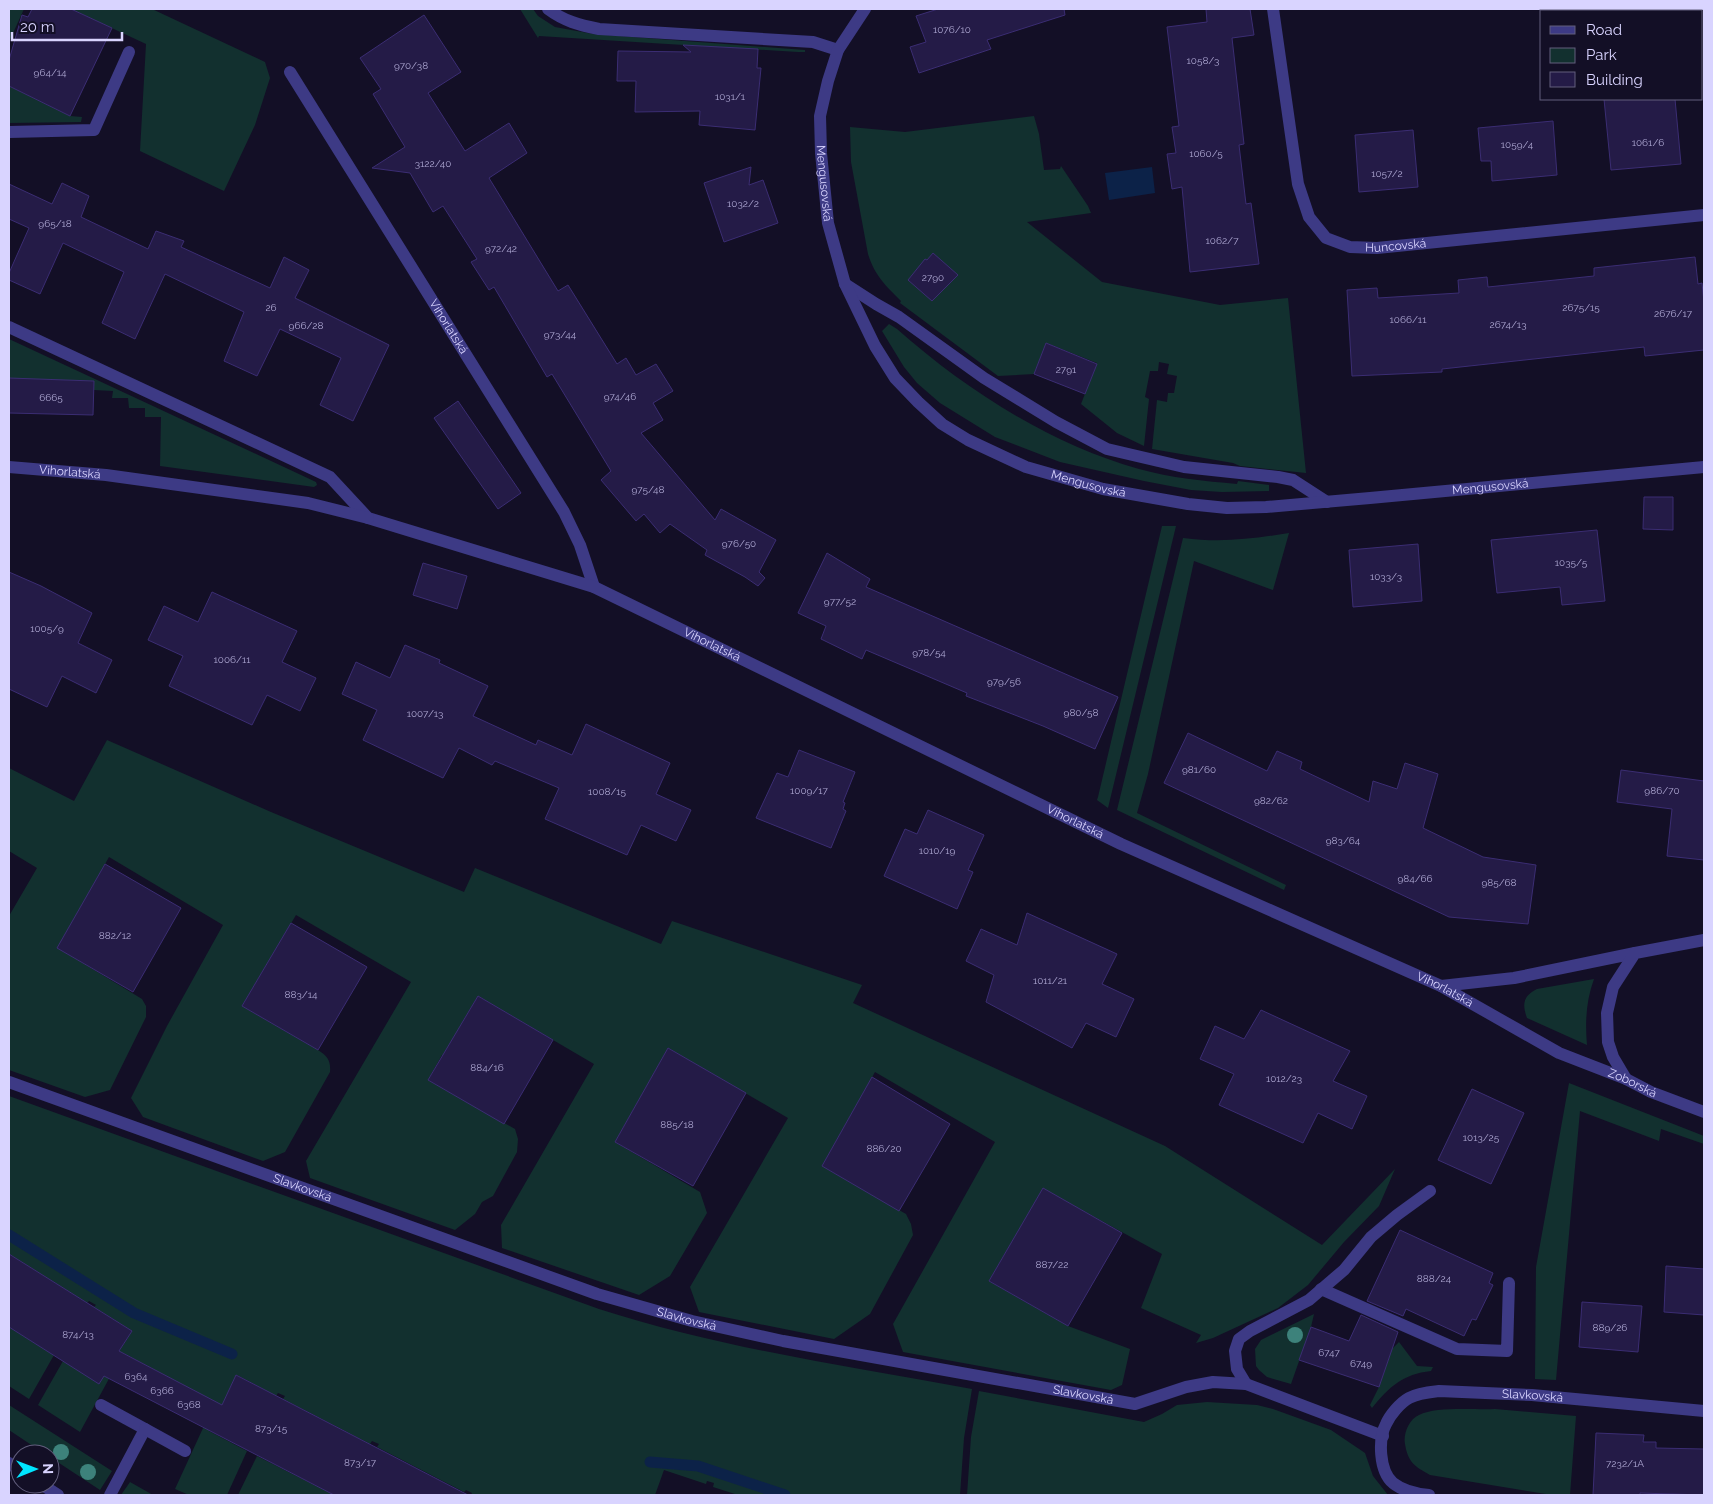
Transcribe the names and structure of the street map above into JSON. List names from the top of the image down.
{
  "streets": {
    "street": [
      "Mengusovská",
      "Huncovská",
      "Vihorlatská",
      "Zoborská",
      "Slavkovská"
    ]
  },
  "crossings": [
    ["Vihorlatská", "Zoborská"]
  ],
  "house_numbers": [
    "1076/10",
    "1058/3",
    "970/38",
    "964/14",
    "1031/1",
    "1061/6",
    "1059/4",
    "1060/5",
    "3122/40",
    "1057/2",
    "1032/2",
    "965/18",
    "1062/7",
    "972/42",
    "2790",
    "26",
    "2675/15",
    "2676/17",
    "1066/11",
    "2674/13",
    "966/28",
    "973/44",
    "2791",
    "974/46",
    "6665",
    "975/48",
    "976/50",
    "1035/5",
    "1033/3",
    "977/52",
    "1005/9",
    "978/54",
    "1006/11",
    "979/56",
    "980/58",
    "1007/13",
    "981/60",
    "1009/17",
    "986/70",
    "1008/15",
    "982/62",
    "983/64",
    "1010/19",
    "984/66",
    "985/68",
    "882/12",
    "1011/21",
    "883/14",
    "884/16",
    "1012/23",
    "885/18",
    "1013/25",
    "886/20",
    "887/22",
    "888/24",
    "889/26",
    "874/13",
    "6747",
    "6749",
    "6364",
    "6366",
    "6368",
    "873/15",
    "873/17",
    "7232/1A"
  ],
  "legend": ["Road", "Park", "Building"],
  "scale_bar": "20 m",
  "north": "right"
}
